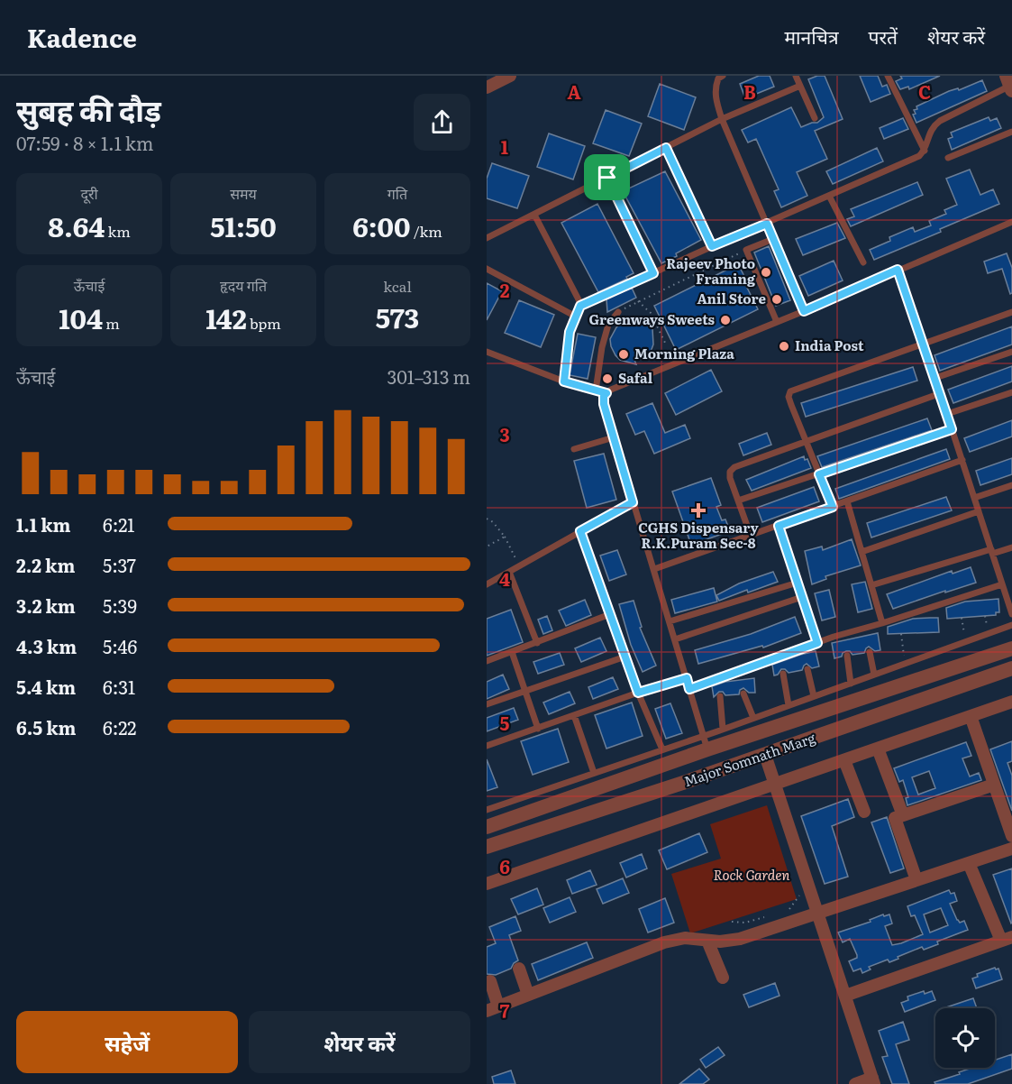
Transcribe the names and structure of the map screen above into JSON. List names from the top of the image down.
{
  "streets": {
    "street": ["Major Somnath Marg"]
  },
  "parks": ["Rock Garden"],
  "places": {
    "other": [
      "Rajeev Photo Framing",
      "Anil Store",
      "Greenways Sweets",
      "India Post",
      "Morning Plaza",
      "Safal"
    ],
    "health": ["CGHS Dispensary R.K.Puram Sec-8"]
  },
  "page": {
    "header": "Kadence",
    "nav": ["मानचित्र", "परतें", "शेयर करें"],
    "heading": ["सुबह की दौड़", "07:59 · 8 × 1.1 km"],
    "stats": [
      ["दूरी", "8.64 km"],
      ["समय", "51:50"],
      ["गति", "6:00 /km"],
      ["ऊँचाई", "104 m"],
      ["हृदय गति", "142 bpm"],
      ["kcal", "573"]
    ],
    "chart": ["ऊँचाई", "301–313 m"],
    "list": [
      {
        "name": "1.1 km",
        "note": "6:21"
      },
      {
        "name": "2.2 km",
        "note": "5:37"
      },
      {
        "name": "3.2 km",
        "note": "5:39"
      },
      {
        "name": "4.3 km",
        "note": "5:46"
      },
      {
        "name": "5.4 km",
        "note": "6:31"
      },
      {
        "name": "6.5 km",
        "note": "6:22"
      }
    ],
    "buttons": ["सहेजें", "शेयर करें"]
  },
  "grid": {
    "columns": ["A", "B", "C"],
    "rows": [
      "1",
      "2",
      "3",
      "4",
      "5",
      "6",
      "7"
    ]
  }
}
